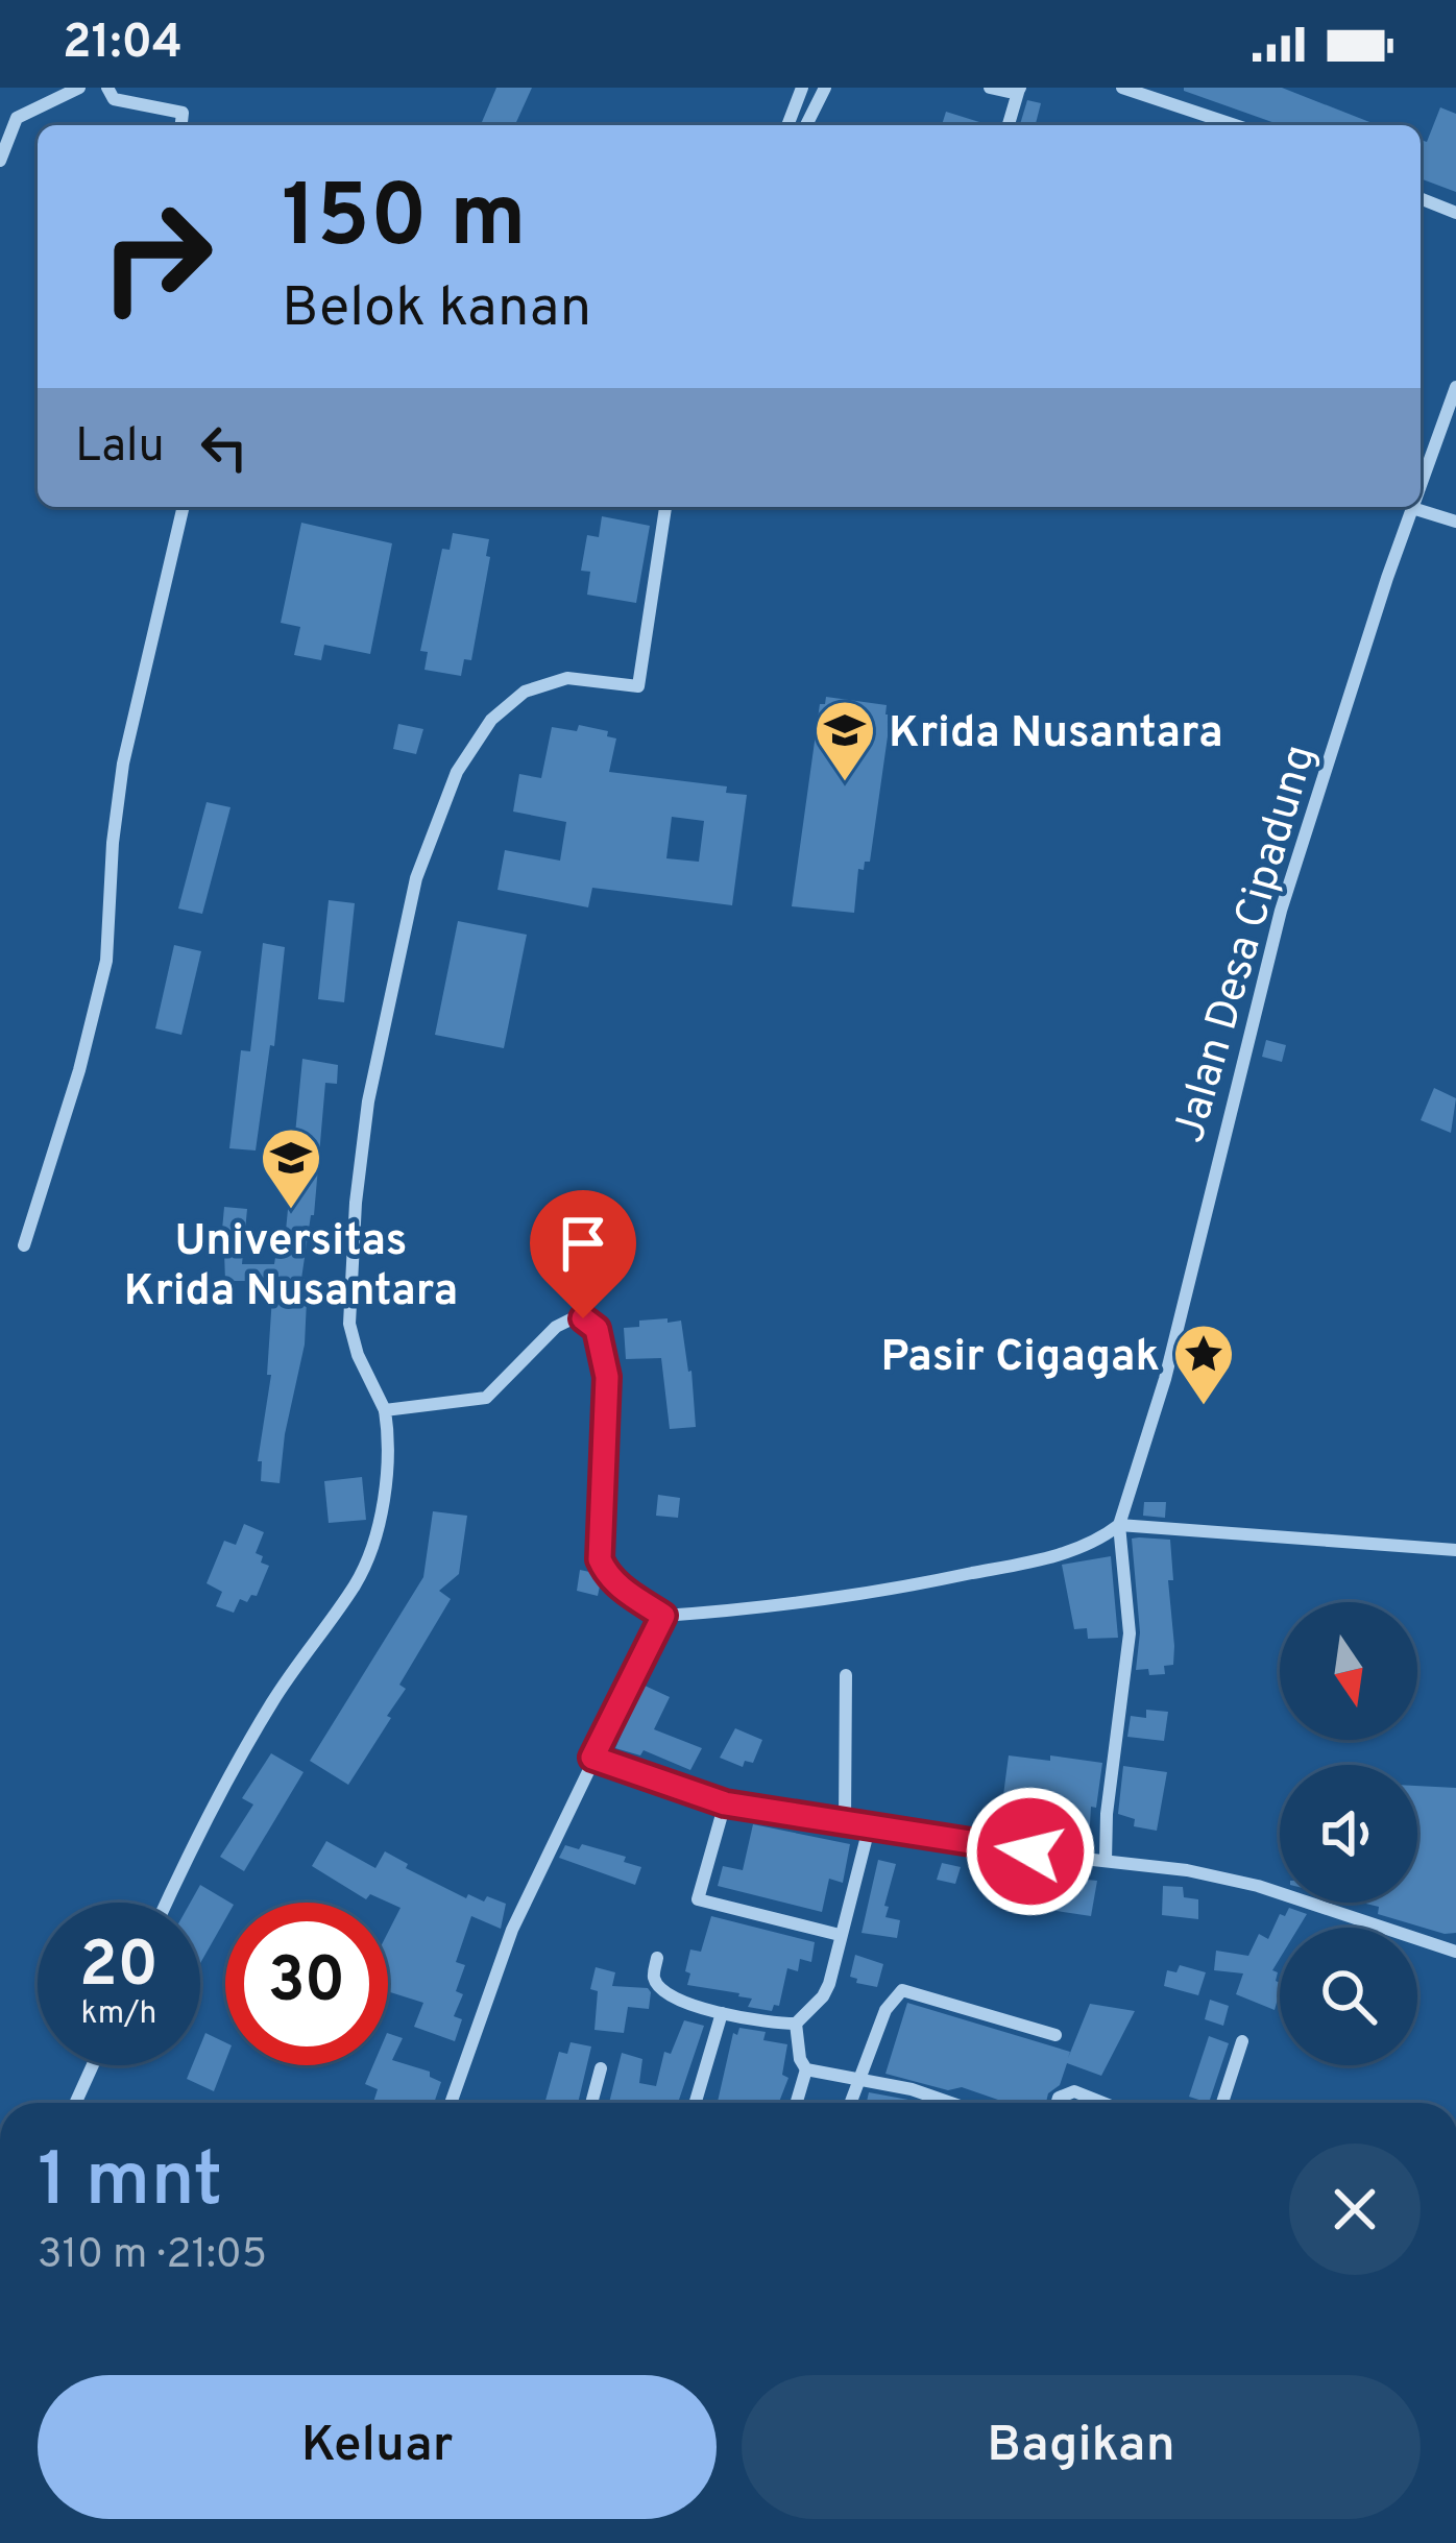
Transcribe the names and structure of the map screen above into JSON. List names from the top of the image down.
{
  "streets": {
    "street": ["Jalan Desa Cipadung"]
  },
  "places": {
    "school or university": ["Krida Nusantara", "Universitas Krida Nusantara"],
    "place": ["Pasir Cigagak"]
  },
  "north": "bottom",
  "page": {
    "status": "21:04",
    "turn": ["150 m", "Belok kanan"],
    "then": "Lalu",
    "speed": "20 km/h",
    "limit": "30",
    "heading": ["1 mnt", "310 m · 21:05"],
    "buttons": ["Keluar", "Bagikan"]
  }
}
